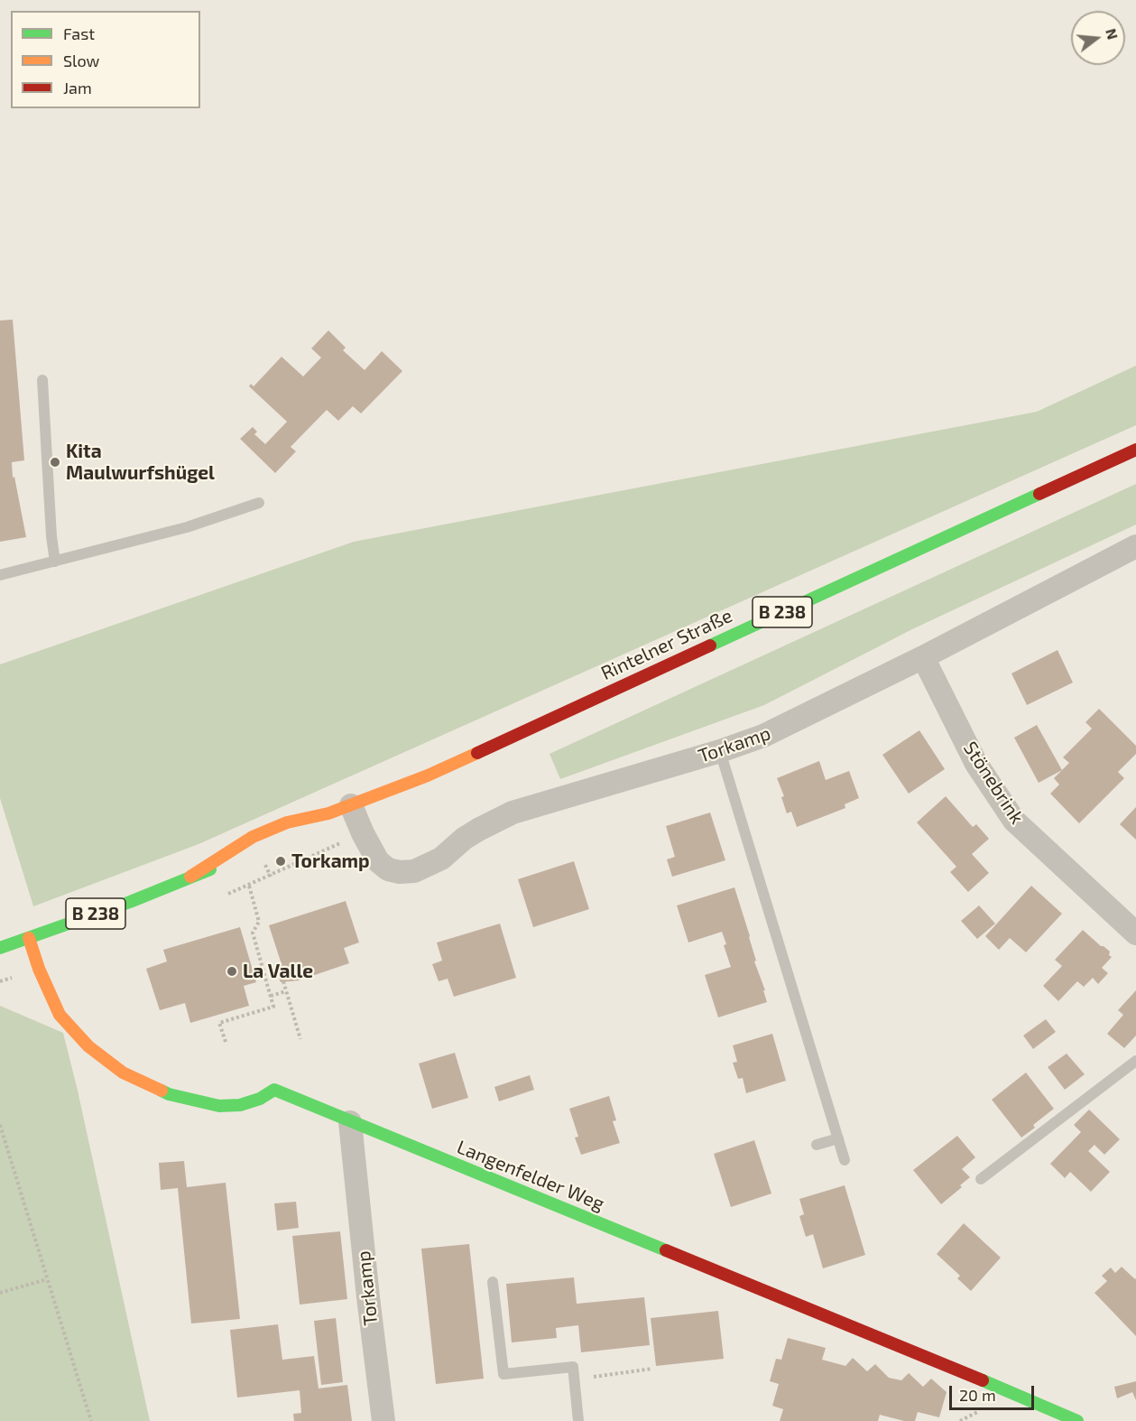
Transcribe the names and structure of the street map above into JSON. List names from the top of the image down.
{
  "streets": {
    "main road": ["B 238", "Rintelner Straße", "Langenfelder Weg"],
    "street": ["Torkamp", "Stönebrink"]
  },
  "crossings": [
    ["Rintelner Straße", "Torkamp"],
    ["Rintelner Straße", "Langenfelder Weg"],
    ["Torkamp", "Stönebrink"],
    ["Torkamp", "Langenfelder Weg"]
  ],
  "places": ["Kita Maulwurfshügel", "Torkamp", "La Valle"],
  "legend": ["Fast", "Slow", "Jam"],
  "scale_bar": "20 m",
  "north": "right"
}
